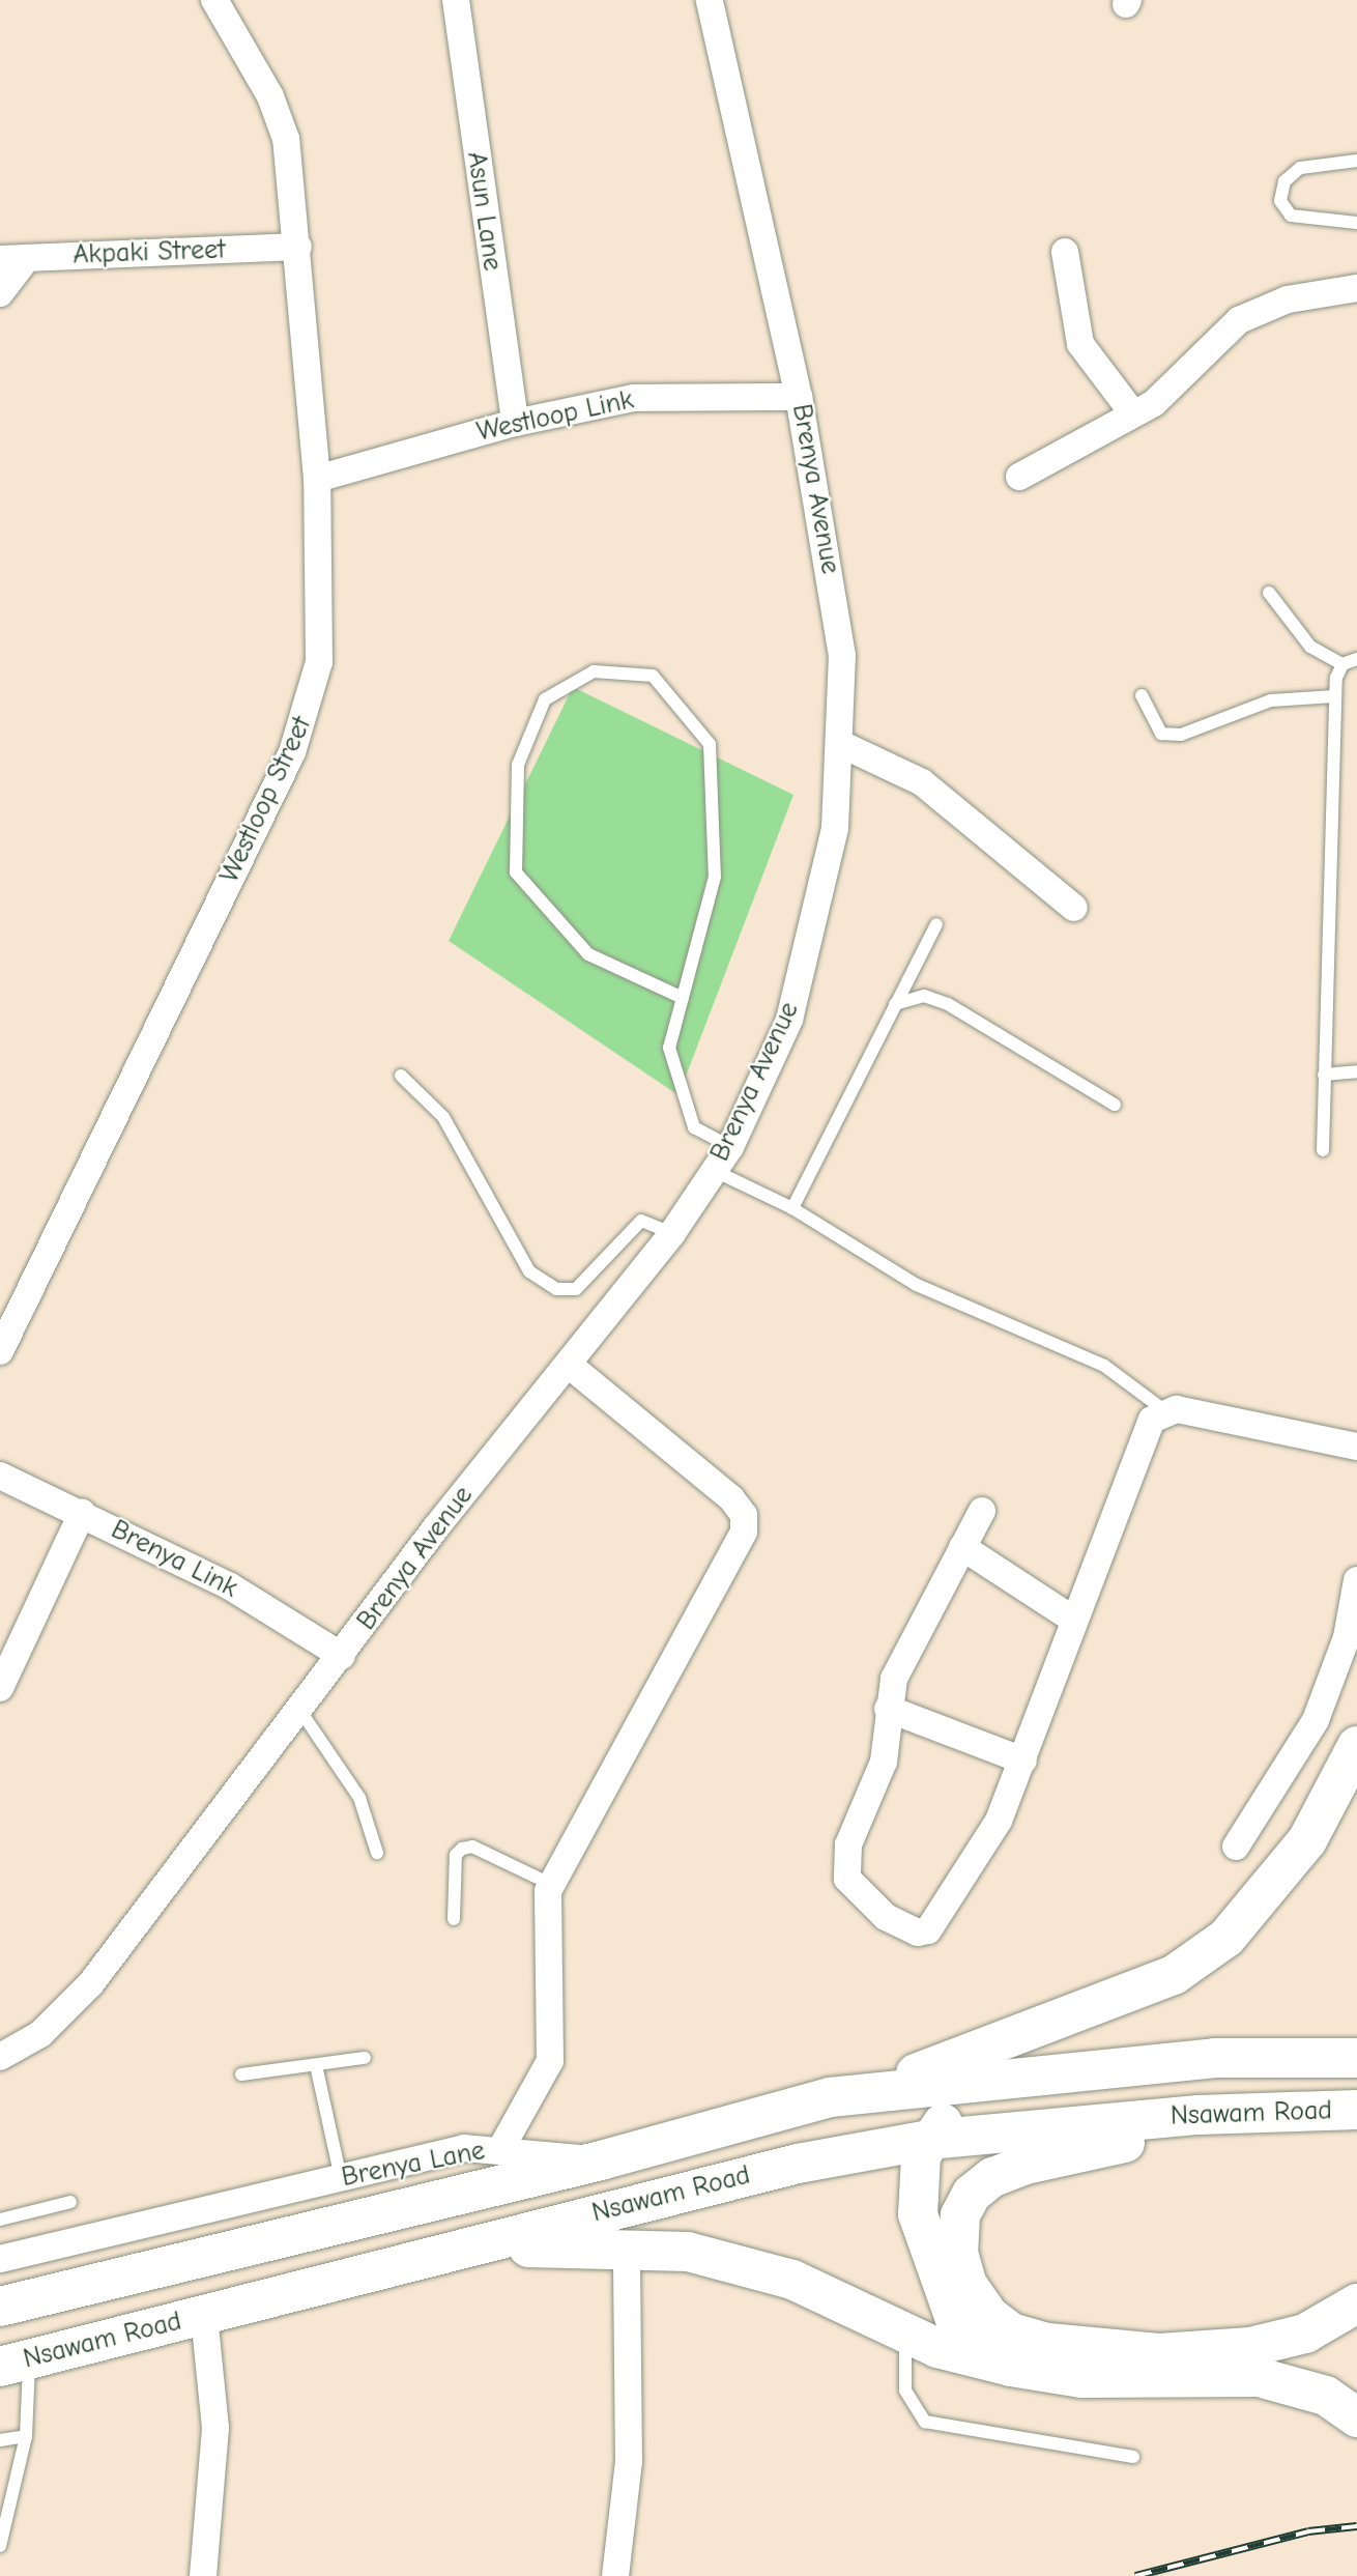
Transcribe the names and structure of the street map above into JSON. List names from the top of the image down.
{
  "streets": {
    "highway": ["Nsawam Road"],
    "street": [
      "Asun Lane",
      "Akpaki Street",
      "Westloop Link",
      "Brenya Avenue",
      "Westloop Street",
      "Brenya Link",
      "Brenya Lane"
    ]
  },
  "crossings": [
    ["Asun Lane", "Westloop Link"],
    ["Akpaki Street", "Westloop Street"],
    ["Westloop Link", "Brenya Avenue"],
    ["Westloop Link", "Westloop Street"],
    ["Brenya Avenue", "Brenya Link"],
    ["Brenya Avenue", "Brenya Lane"]
  ]
}
